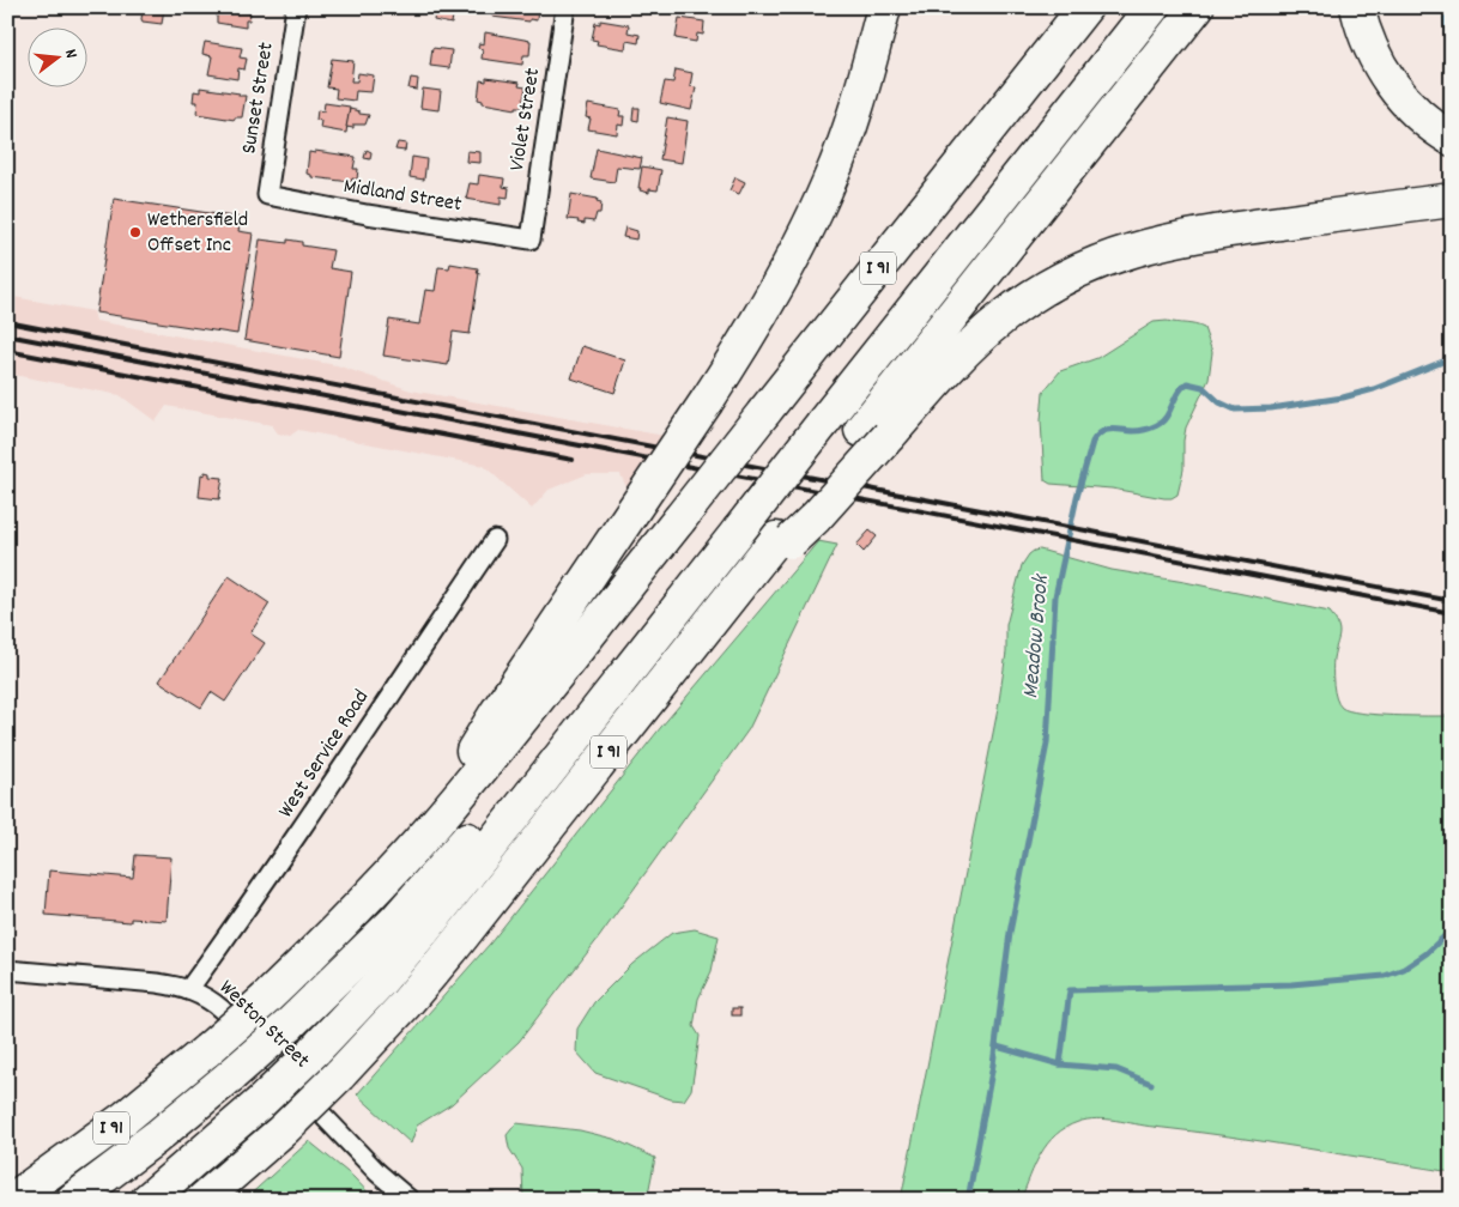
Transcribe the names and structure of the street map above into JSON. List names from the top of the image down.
{
  "streets": {
    "highway": ["I 91"],
    "street": [
      "Sunset Street",
      "Violet Street",
      "Midland Street",
      "West Service Road",
      "Weston Street"
    ]
  },
  "crossings": [
    ["Sunset Street", "Midland Street"],
    ["Violet Street", "Midland Street"],
    ["West Service Road", "Weston Street"]
  ],
  "water": ["Meadow Brook"],
  "places": ["Wethersfield Offset Inc"],
  "north": "right"
}
